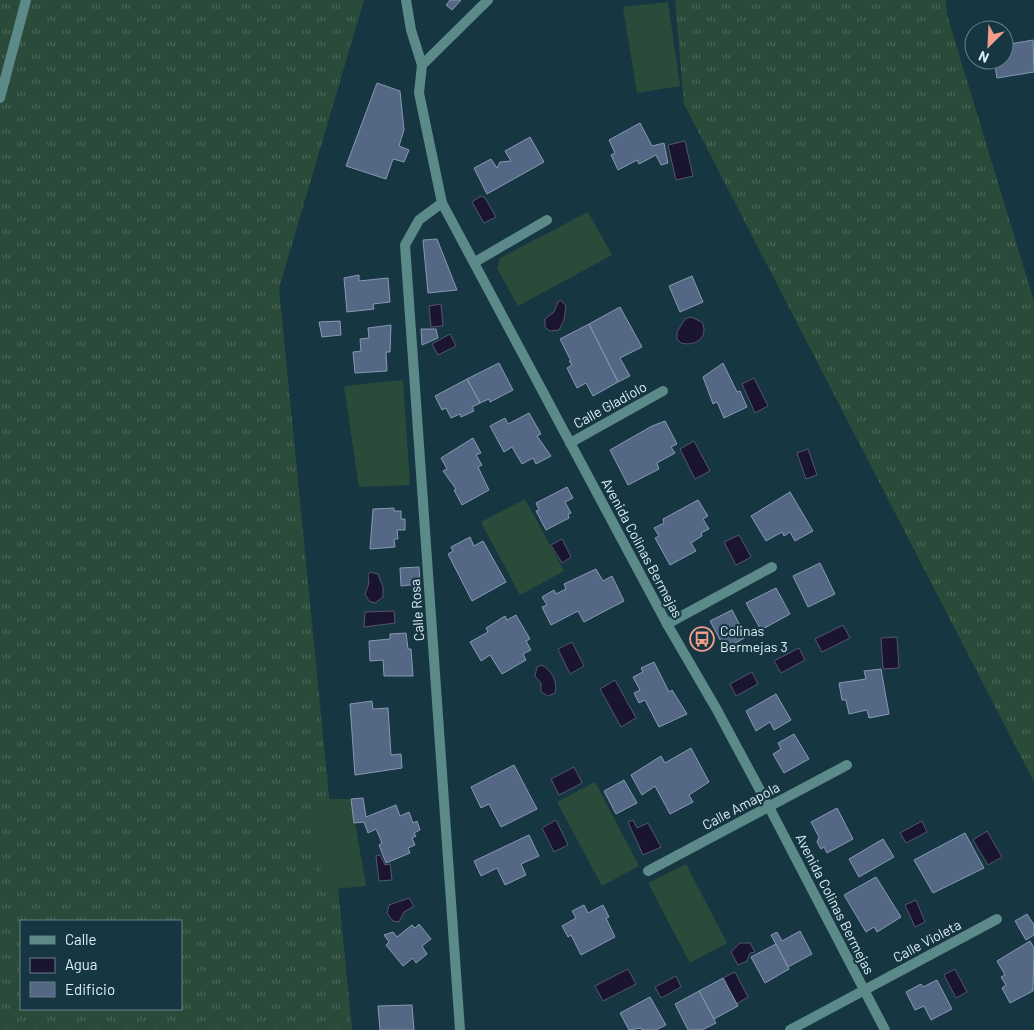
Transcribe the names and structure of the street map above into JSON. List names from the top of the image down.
{
  "streets": {
    "street": [
      "Calle Gladiolo",
      "Avenida Colinas Bermejas",
      "Calle Rosa",
      "Calle Amapola",
      "Calle Violeta"
    ]
  },
  "crossings": [
    ["Calle Gladiolo", "Avenida Colinas Bermejas"],
    ["Avenida Colinas Bermejas", "Calle Rosa"],
    ["Avenida Colinas Bermejas", "Calle Amapola"],
    ["Avenida Colinas Bermejas", "Calle Violeta"]
  ],
  "places": {
    "bus stop": ["Colinas Bermejas 3"]
  },
  "legend": ["Calle", "Agua", "Edificio"],
  "north": "bottom left"
}
